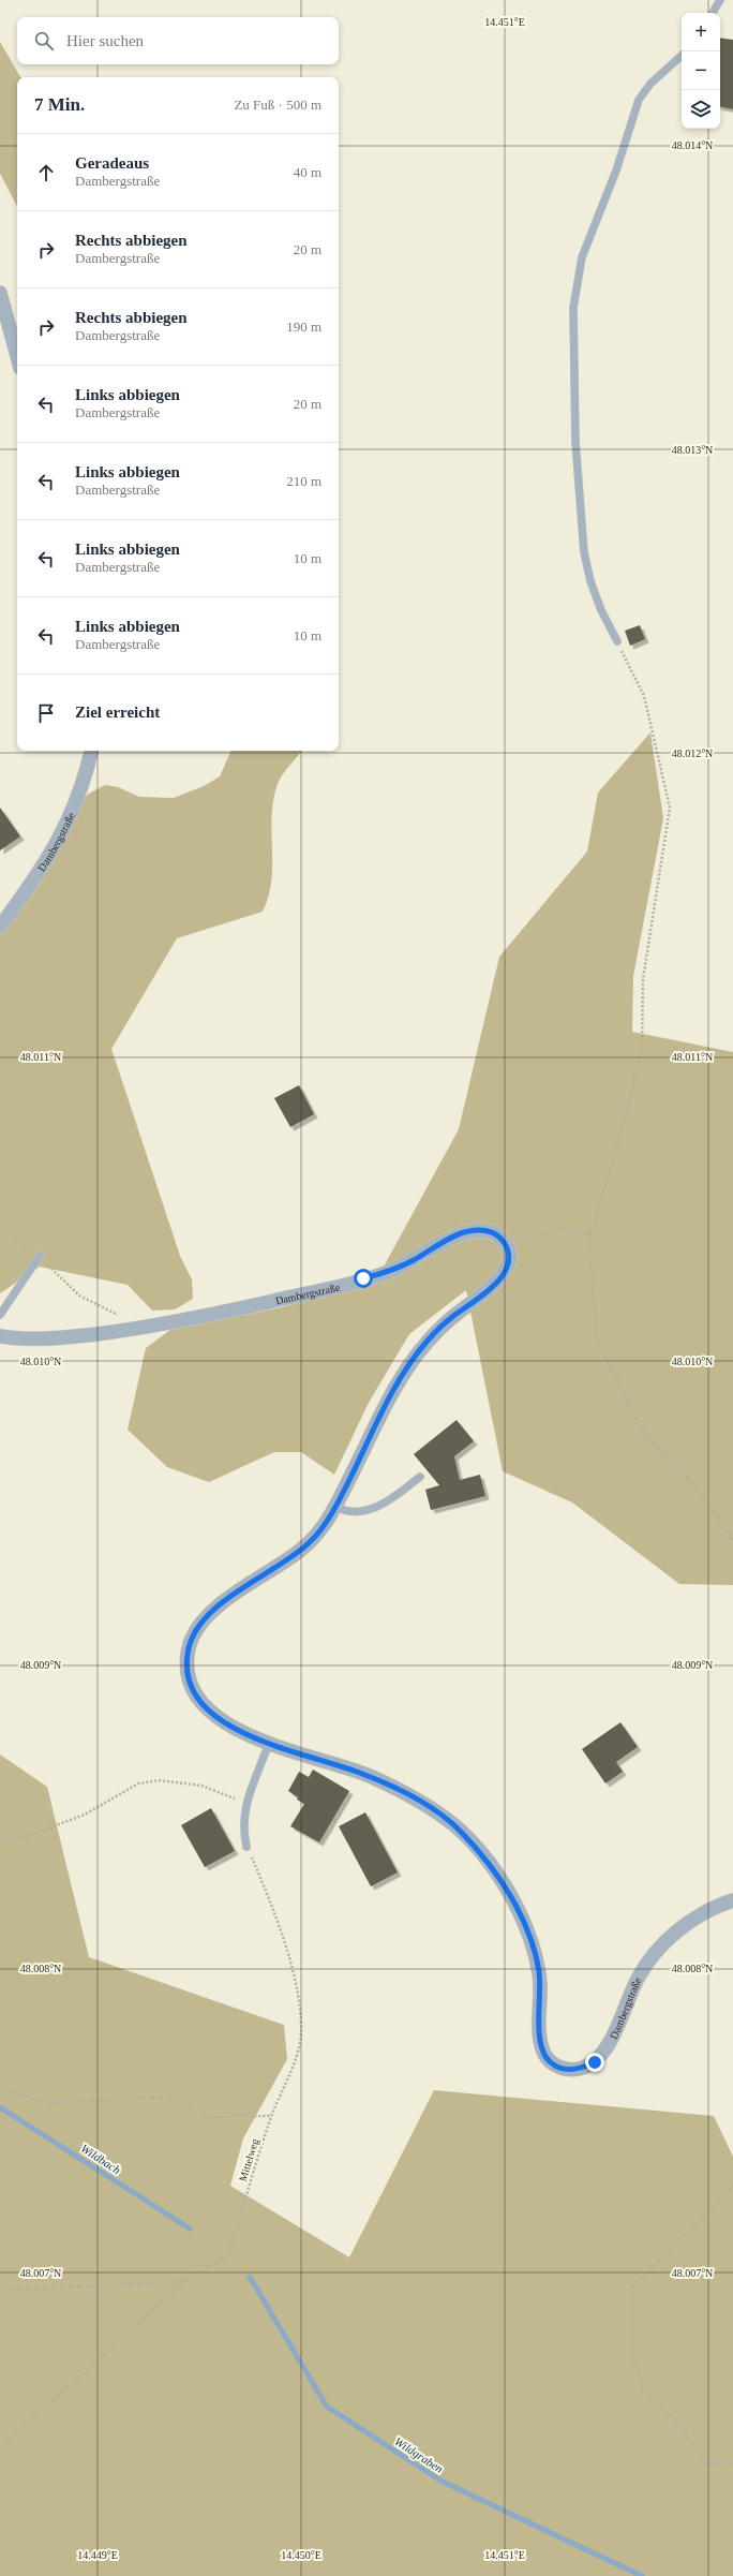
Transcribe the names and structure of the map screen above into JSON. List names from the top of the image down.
{
  "streets": {
    "street": ["Dambergstraße"],
    "path": ["Mittelweg"]
  },
  "water": ["Wildbach", "Wildgraben"],
  "page": {
    "map_buttons": ["+", "−"],
    "search": "Hier suchen",
    "heading": ["7 Min.", "Zu Fuß · 500 m"],
    "list": [
      ["Geradeaus", "Dambergstraße", "40 m"],
      ["Rechts abbiegen", "Dambergstraße", "20 m"],
      ["Rechts abbiegen", "Dambergstraße", "190 m"],
      ["Links abbiegen", "Dambergstraße", "20 m"],
      ["Links abbiegen", "Dambergstraße", "210 m"],
      ["Links abbiegen", "Dambergstraße", "10 m"],
      ["Links abbiegen", "Dambergstraße", "10 m"],
      "Ziel erreicht"
    ]
  },
  "coordinates": [
    "14.451°E",
    "48.014°N",
    "48.013°N",
    "48.012°N",
    "48.011°N",
    "48.010°N",
    "48.009°N",
    "48.008°N",
    "48.007°N",
    "14.449°E",
    "14.450°E"
  ]
}
